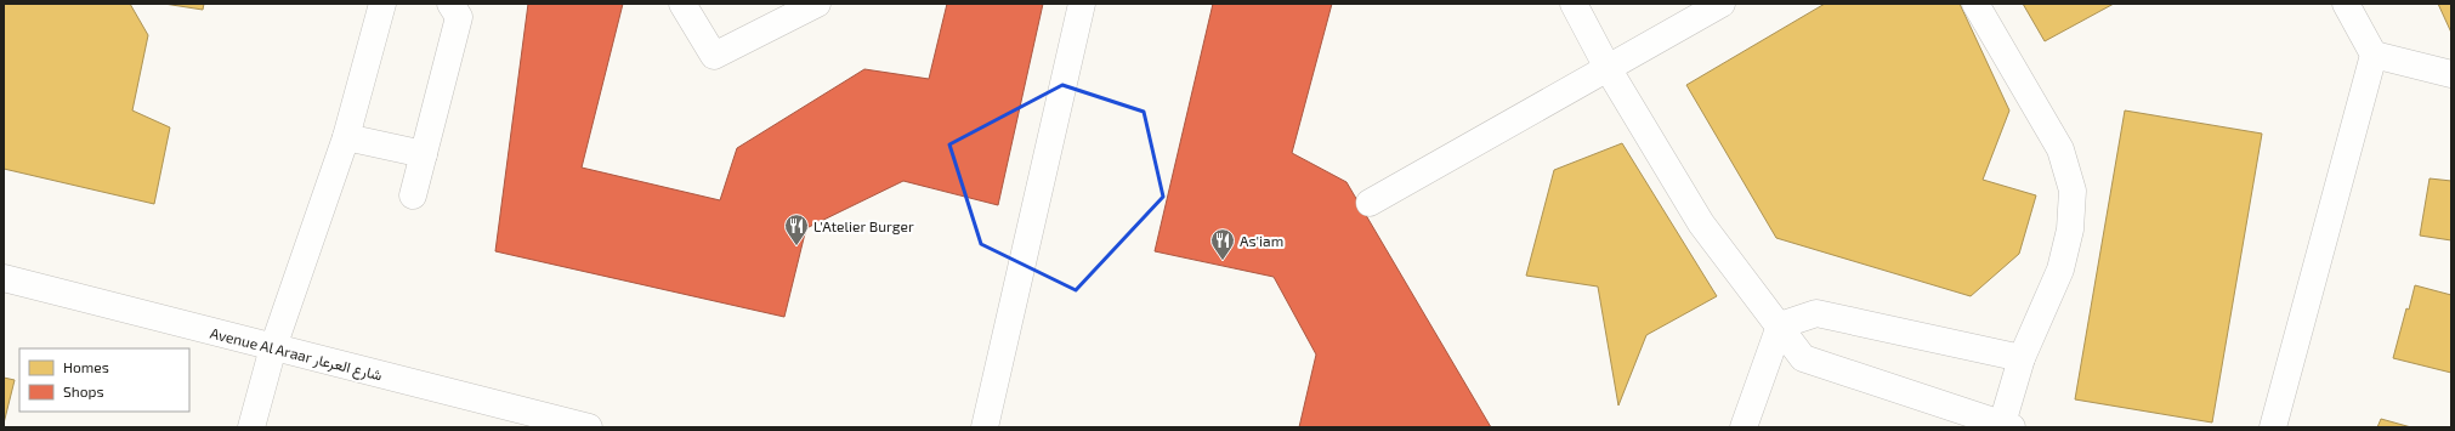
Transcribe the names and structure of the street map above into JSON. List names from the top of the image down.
{
  "streets": {
    "street": ["Avenue Al Araar شارع العرعار"]
  },
  "places": {
    "restaurant": ["L'Atelier Burger", "As'iam"]
  },
  "legend": ["Homes", "Shops"]
}
